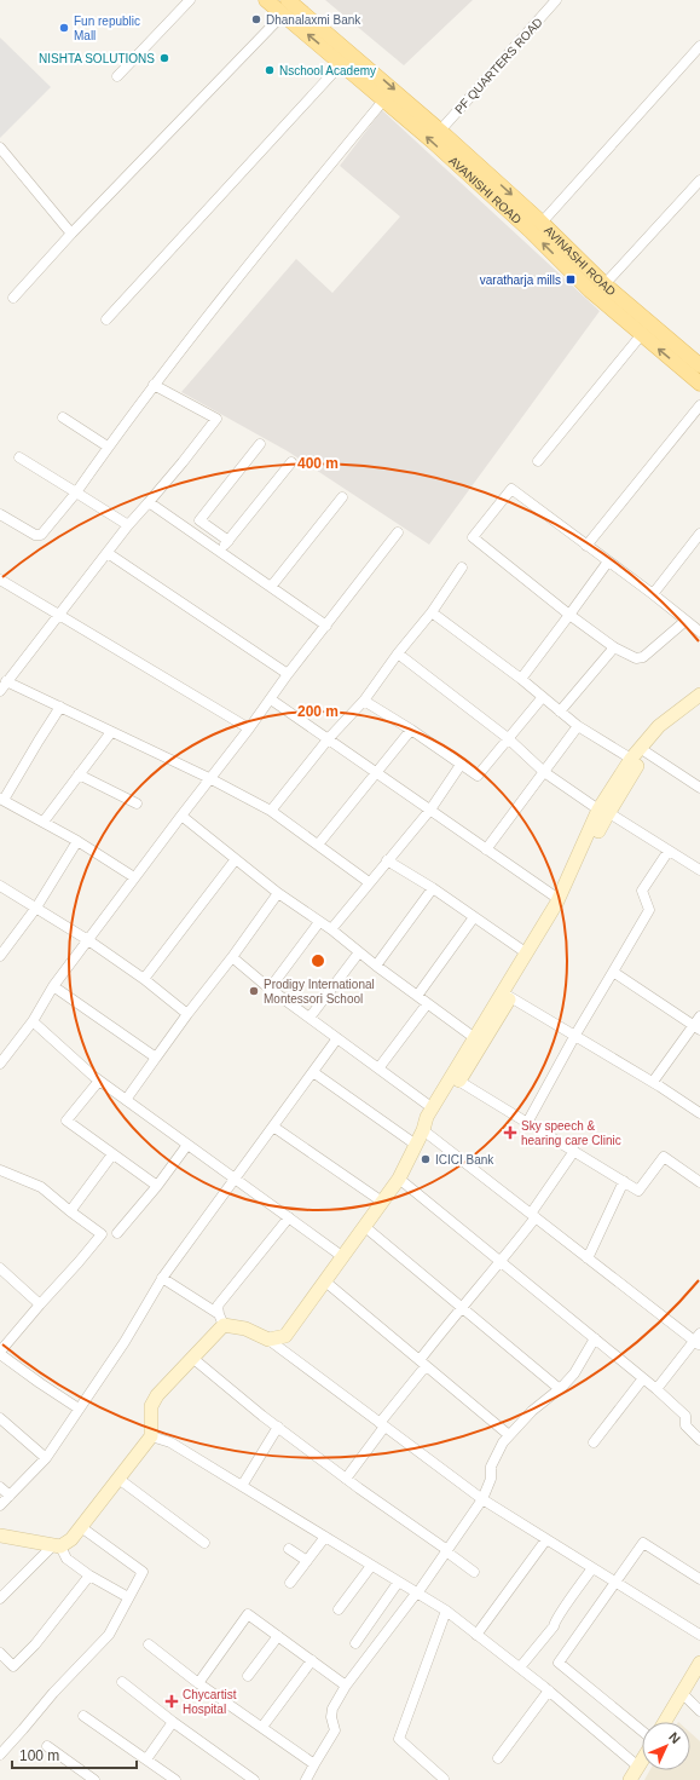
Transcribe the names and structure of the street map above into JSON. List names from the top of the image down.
{
  "streets": {
    "main road": ["AVANISHI ROAD", "AVINASHI ROAD"],
    "street": ["PF QUARTERS ROAD"]
  },
  "crossings": [
    ["PF QUARTERS ROAD", "AVINASHI ROAD"]
  ],
  "one_way": ["AVANISHI ROAD", "AVINASHI ROAD"],
  "places": {
    "other": [
      "Dhanalaxmi Bank",
      "Fun republic Mall",
      "NISHTA SOLUTIONS",
      "Nschool Academy",
      "Prodigy International Montessori School",
      "ICICI Bank"
    ],
    "transit": ["varatharja mills"],
    "health": ["Sky speech & hearing care Clinic", "Chycartist Hospital"]
  },
  "scale_bar": "100 m",
  "north": "top right",
  "rings": ["400 m", "200 m"]
}
